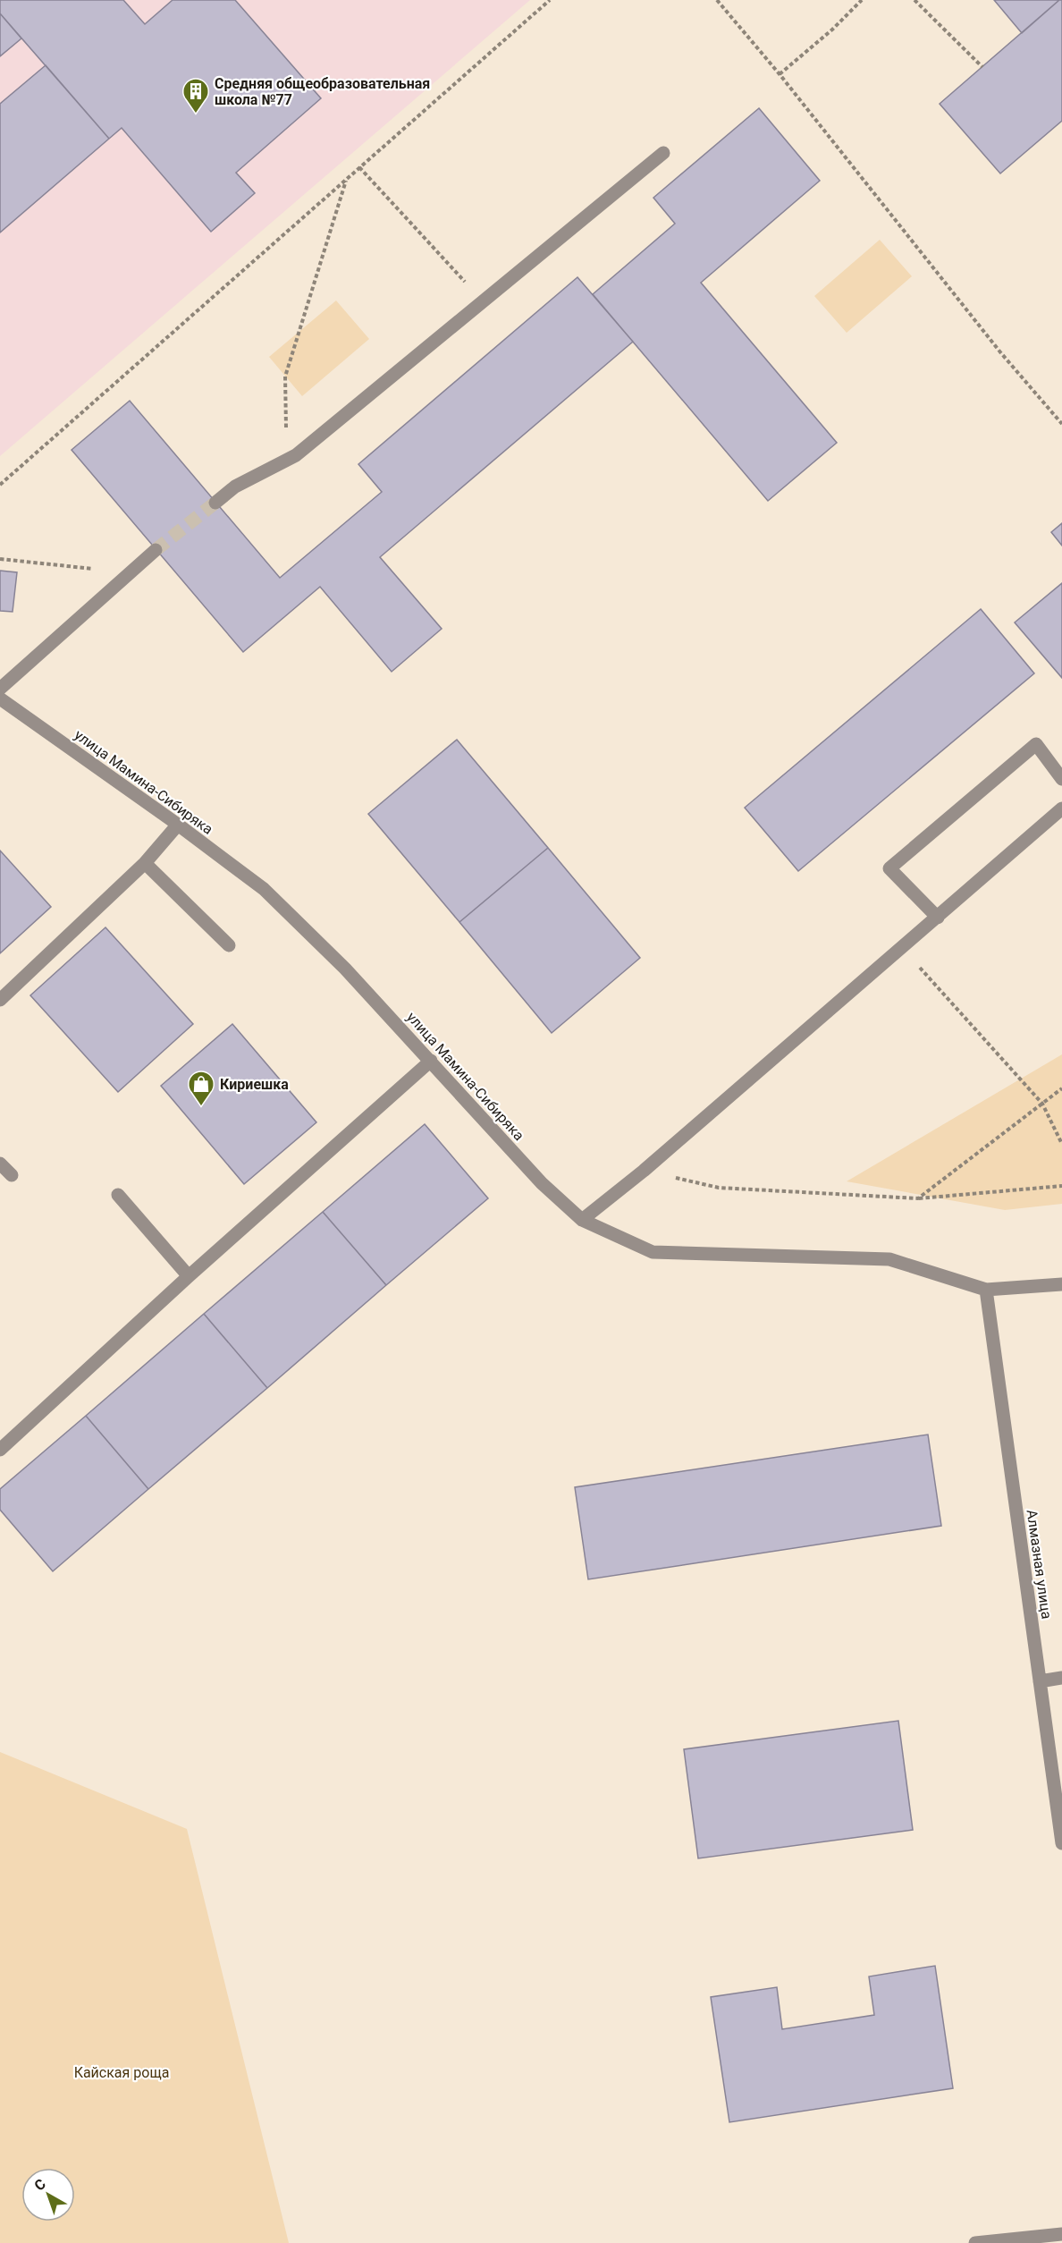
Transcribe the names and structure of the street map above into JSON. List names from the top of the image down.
{
  "streets": {
    "street": ["улица Мамина-Сибиряка", "Алмазная улица"]
  },
  "crossings": [
    ["улица Мамина-Сибиряка", "Алмазная улица"]
  ],
  "parks": ["Кайская роща"],
  "places": {
    "building": ["Средняя общеобразовательная школа №77"],
    "shop": ["Кириешка"]
  },
  "north": "top left"
}
